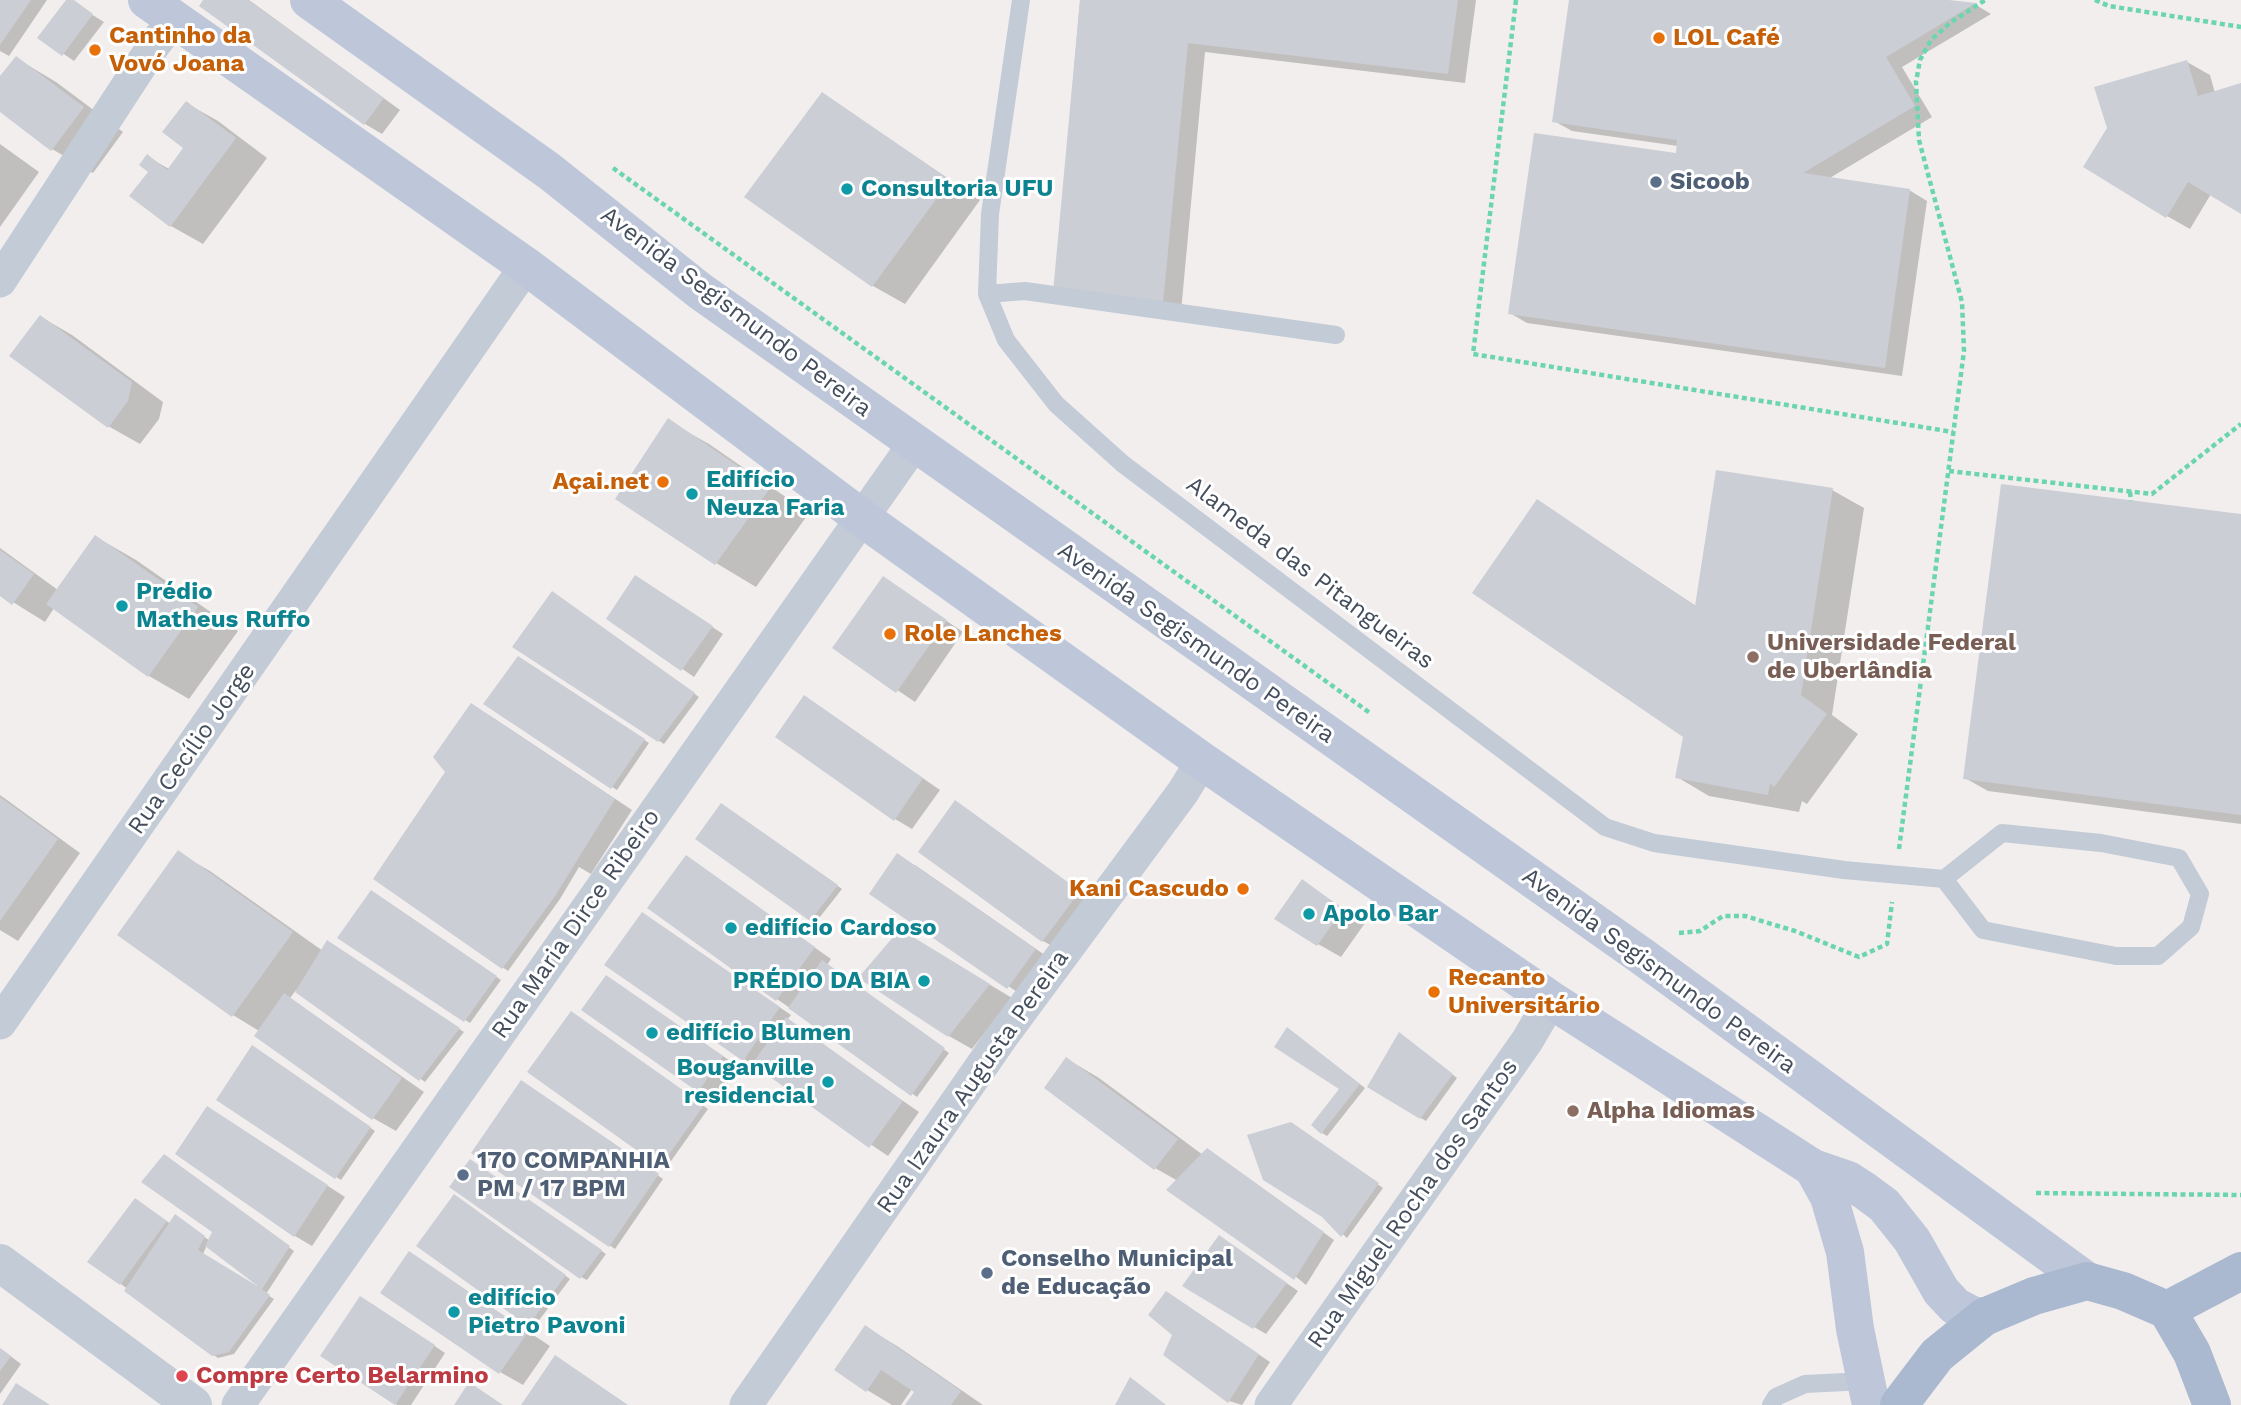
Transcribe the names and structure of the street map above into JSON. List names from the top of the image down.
{
  "streets": {
    "main road": ["Avenida Segismundo Pereira"],
    "street": [
      "Rua Cecílio Jorge",
      "Rua Maria Dirce Ribeiro",
      "Rua Izaura Augusta Pereira",
      "Rua Miguel Rocha dos Santos"
    ],
    "lane": ["Alameda das Pitangueiras"]
  },
  "crossings": [
    ["Avenida Segismundo Pereira", "Rua Maria Dirce Ribeiro"]
  ],
  "places": [
    "LOL Café",
    "Cantinho da Vovó Joana",
    "Sicoob",
    "Consultoria UFU",
    "Açai.net",
    "Edifício Neuza Faria",
    "Prédio Matheus Ruffo",
    "Role Lanches",
    "Universidade Federal de Uberlândia",
    "Kani Cascudo",
    "Apolo Bar",
    "edifício Cardoso",
    "PRÉDIO DA BIA",
    "Recanto Universitário",
    "edifício Blumen",
    "Bouganville residencial",
    "Alpha Idiomas",
    "170 COMPANHIA PM / 17 BPM",
    "Conselho Municipal de Educação",
    "edifício Pietro Pavoni",
    "Compre Certo Belarmino"
  ]
}
